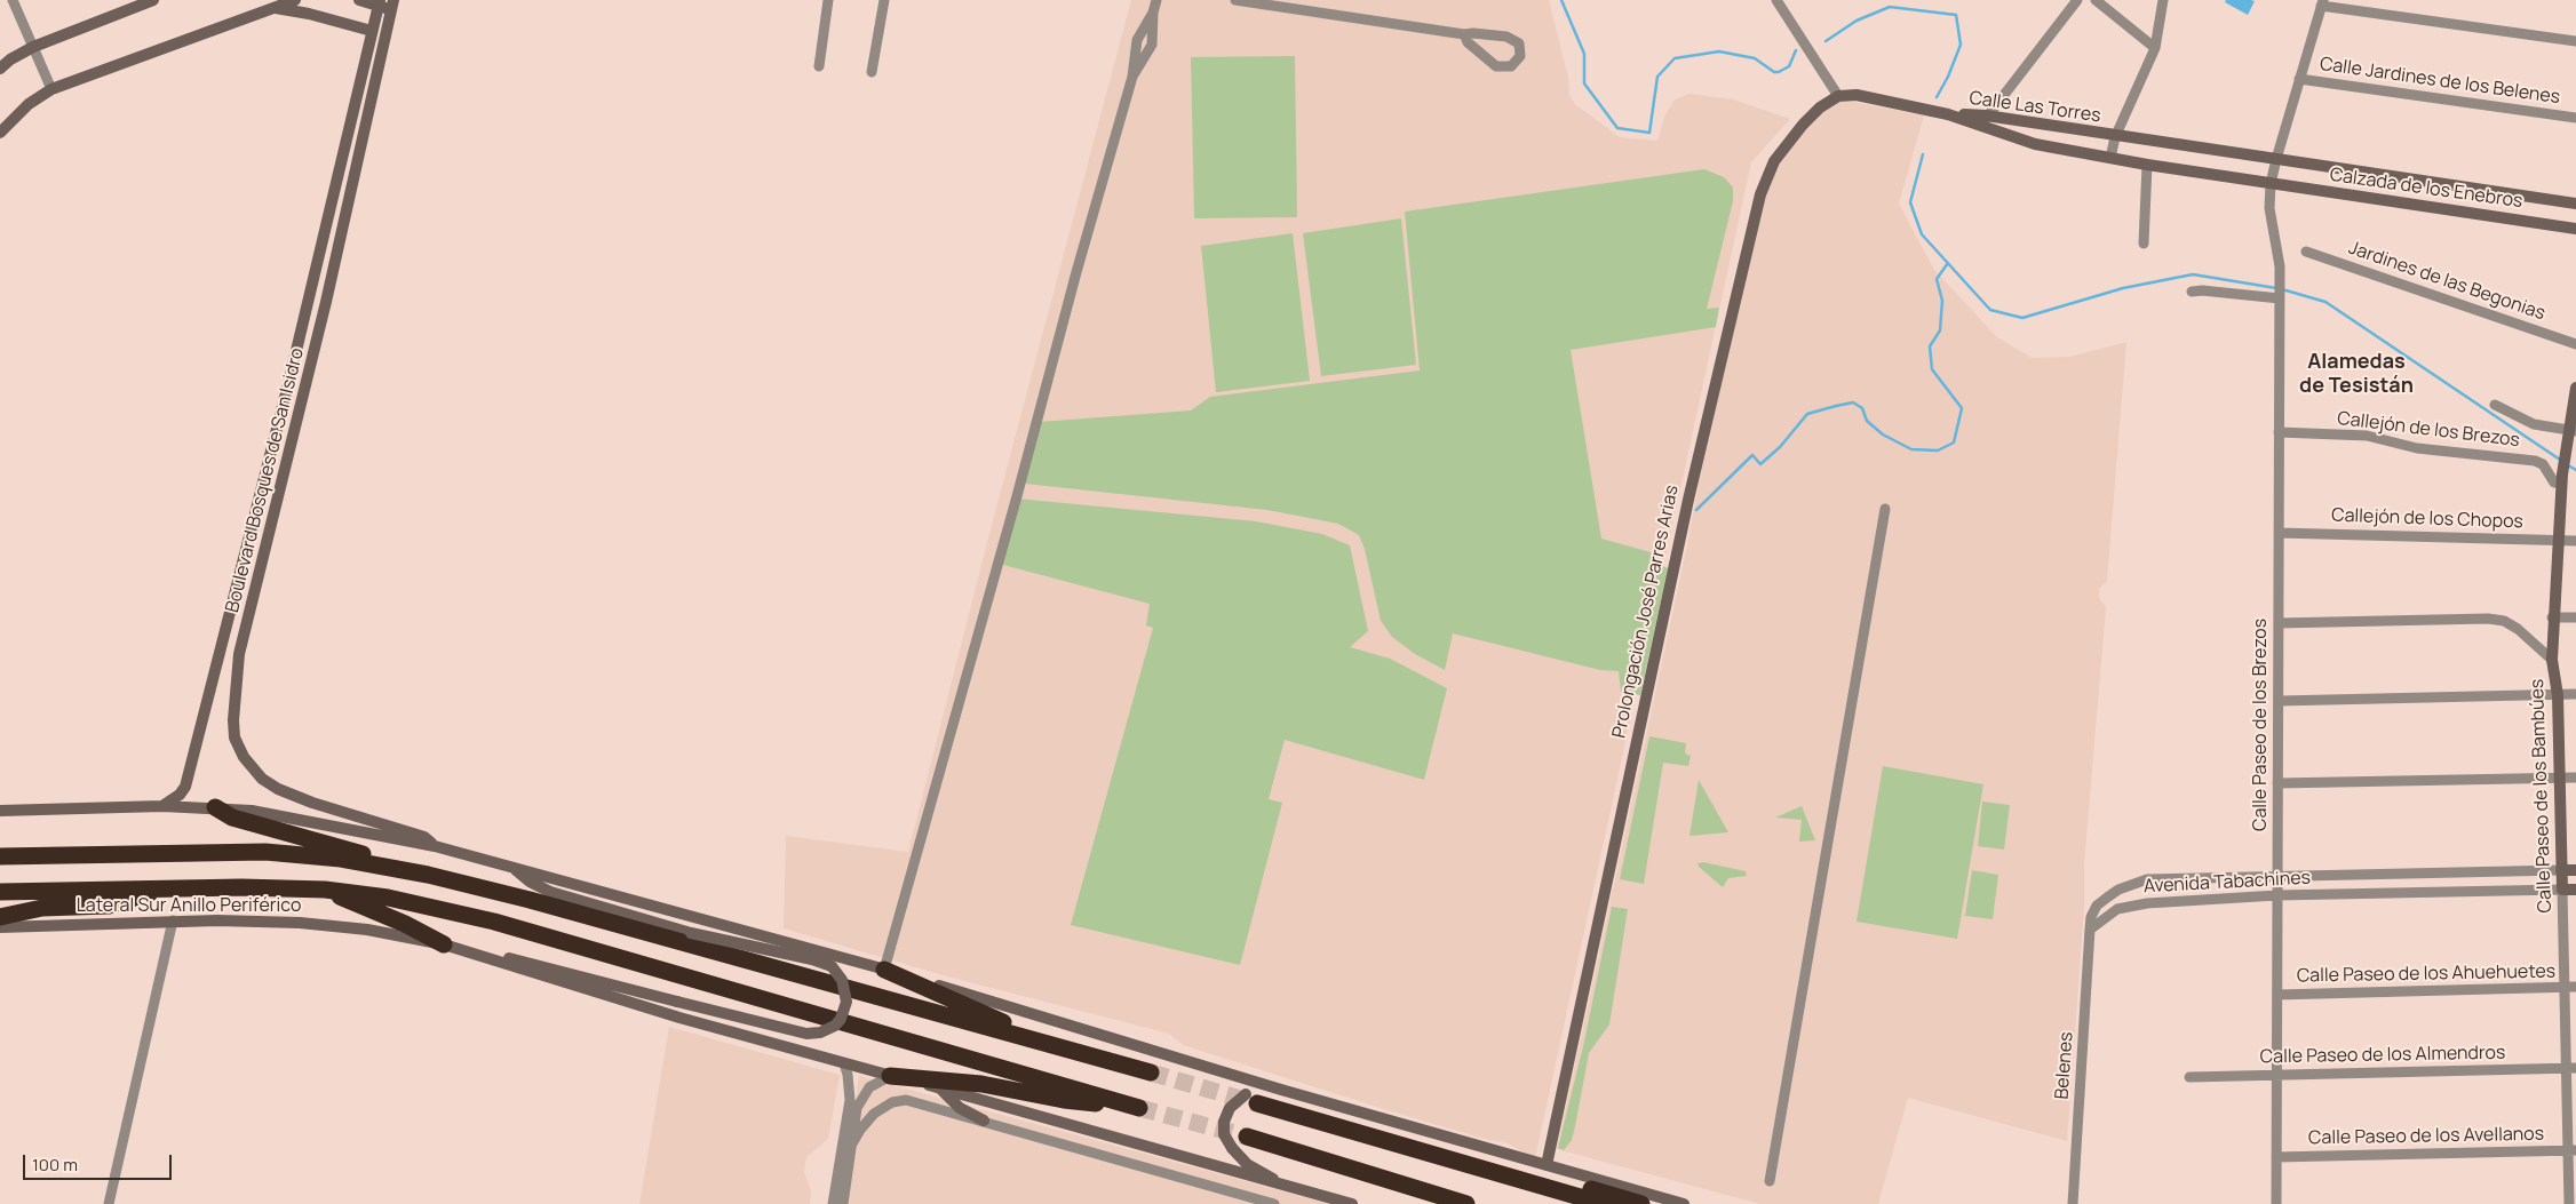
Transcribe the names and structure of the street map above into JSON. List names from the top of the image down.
{
  "streets": {
    "main road": [
      "Calle Las Torres",
      "Calzada de los Enebros",
      "Boulevard Bosques de San Isidro",
      "Prolongación José Parres Arias",
      "Calle Paseo de los Bambúes",
      "Avenida Tabachines",
      "Lateral Sur Anillo Periférico"
    ],
    "street": [
      "Calle Jardines de los Belenes",
      "Jardines de las Begonias",
      "Callejón de los Brezos",
      "Callejón de los Chopos",
      "Calle Paseo de los Brezos",
      "Calle Paseo de los Ahuehuetes",
      "Calle Paseo de los Almendros",
      "Belenes",
      "Calle Paseo de los Avellanos"
    ]
  },
  "crossings": [
    ["Calle Jardines de los Belenes", "Calle Paseo de los Brezos"],
    ["Calle Las Torres", "Calzada de los Enebros"],
    ["Calle Las Torres", "Prolongación José Parres Arias"],
    ["Calle Las Torres", "Calle Paseo de los Brezos"],
    ["Calzada de los Enebros", "Calle Paseo de los Brezos"],
    ["Callejón de los Brezos", "Calle Paseo de los Brezos"],
    ["Callejón de los Brezos", "Calle Paseo de los Bambúes"],
    ["Callejón de los Chopos", "Calle Paseo de los Brezos"],
    ["Callejón de los Chopos", "Calle Paseo de los Bambúes"],
    ["Calle Paseo de los Brezos", "Avenida Tabachines"],
    ["Calle Paseo de los Brezos", "Calle Paseo de los Ahuehuetes"],
    ["Calle Paseo de los Brezos", "Calle Paseo de los Almendros"],
    ["Calle Paseo de los Brezos", "Calle Paseo de los Avellanos"],
    ["Calle Paseo de los Bambúes", "Avenida Tabachines"],
    ["Calle Paseo de los Bambúes", "Calle Paseo de los Ahuehuetes"],
    ["Calle Paseo de los Bambúes", "Calle Paseo de los Almendros"],
    ["Calle Paseo de los Bambúes", "Calle Paseo de los Avellanos"],
    ["Avenida Tabachines", "Belenes"]
  ],
  "districts": ["Alamedas de Tesistán"],
  "scale_bar": "100 m"
}
